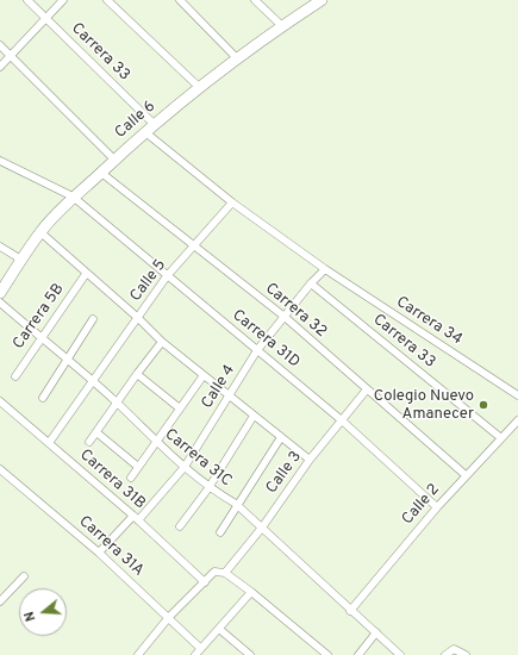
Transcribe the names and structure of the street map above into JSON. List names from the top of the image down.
{
  "streets": {
    "street": [
      "Carrera 33",
      "Calle 6",
      "Calle 5",
      "Carrera 32",
      "Carrera 5B",
      "Carrera 34",
      "Carrera 31D",
      "Calle 4",
      "Carrera 31C",
      "Calle 3",
      "Carrera 31B",
      "Calle 2",
      "Carrera 31A"
    ]
  },
  "crossings": [
    ["Carrera 33", "Calle 6"],
    ["Carrera 33", "Calle 4"],
    ["Carrera 33", "Calle 2"],
    ["Calle 6", "Carrera 32"],
    ["Calle 6", "Carrera 31D"],
    ["Calle 5", "Carrera 32"],
    ["Calle 5", "Carrera 31D"],
    ["Calle 5", "Carrera 31C"],
    ["Calle 5", "Carrera 31B"],
    ["Carrera 32", "Calle 4"],
    ["Carrera 32", "Calle 3"],
    ["Carrera 32", "Calle 2"],
    ["Carrera 5B", "Carrera 31C"],
    ["Carrera 34", "Calle 4"],
    ["Carrera 31D", "Calle 4"],
    ["Carrera 31D", "Calle 3"],
    ["Carrera 31D", "Calle 2"],
    ["Calle 4", "Carrera 31C"],
    ["Calle 4", "Carrera 31B"],
    ["Calle 4", "Carrera 31A"],
    ["Carrera 31C", "Calle 3"],
    ["Carrera 31C", "Calle 2"]
  ],
  "places": ["Colegio Nuevo Amanecer"],
  "north": "left"
}
